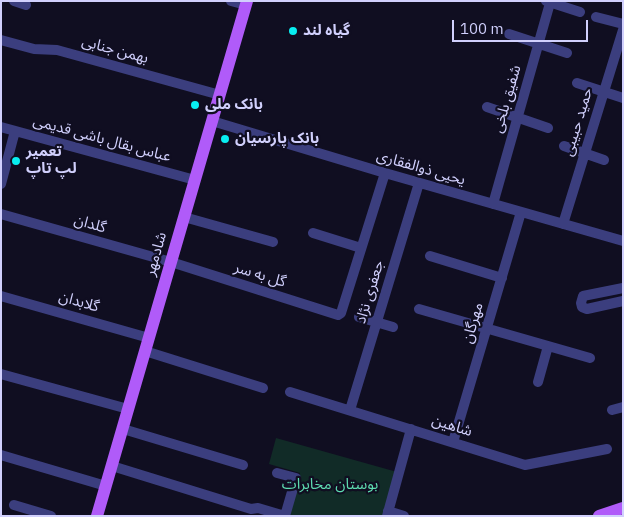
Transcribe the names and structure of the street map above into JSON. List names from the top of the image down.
{
  "streets": {
    "main road": ["شادمهر"],
    "street": [
      "بهمن جنابی",
      "شفیق بلخی",
      "حمید حبیبی",
      "عباس بقال باشی قدیمی",
      "یحیی ذوالفقاری",
      "گلدان",
      "گل به سر",
      "جعفری نژاد",
      "گلابدان",
      "مهرگان",
      "شاهین"
    ]
  },
  "crossings": [
    ["بهمن جنابی", "شادمهر"],
    ["شفیق بلخی", "یحیی ذوالفقاری"],
    ["حمید حبیبی", "یحیی ذوالفقاری"],
    ["عباس بقال باشی قدیمی", "شادمهر"],
    ["یحیی ذوالفقاری", "شادمهر"],
    ["یحیی ذوالفقاری", "جعفری نژاد"],
    ["یحیی ذوالفقاری", "مهرگان"],
    ["گلدان", "شادمهر"],
    ["گلدان", "گل به سر"],
    ["شادمهر", "گل به سر"],
    ["شادمهر", "گلابدان"],
    ["جعفری نژاد", "شاهین"],
    ["مهرگان", "شاهین"]
  ],
  "parks": ["بوستان مخابرات"],
  "places": [
    "گیاه لند",
    "بانک ملی",
    "بانک پارسیان",
    "تعمیر لپ تاپ"
  ],
  "scale_bar": "100 m"
}
